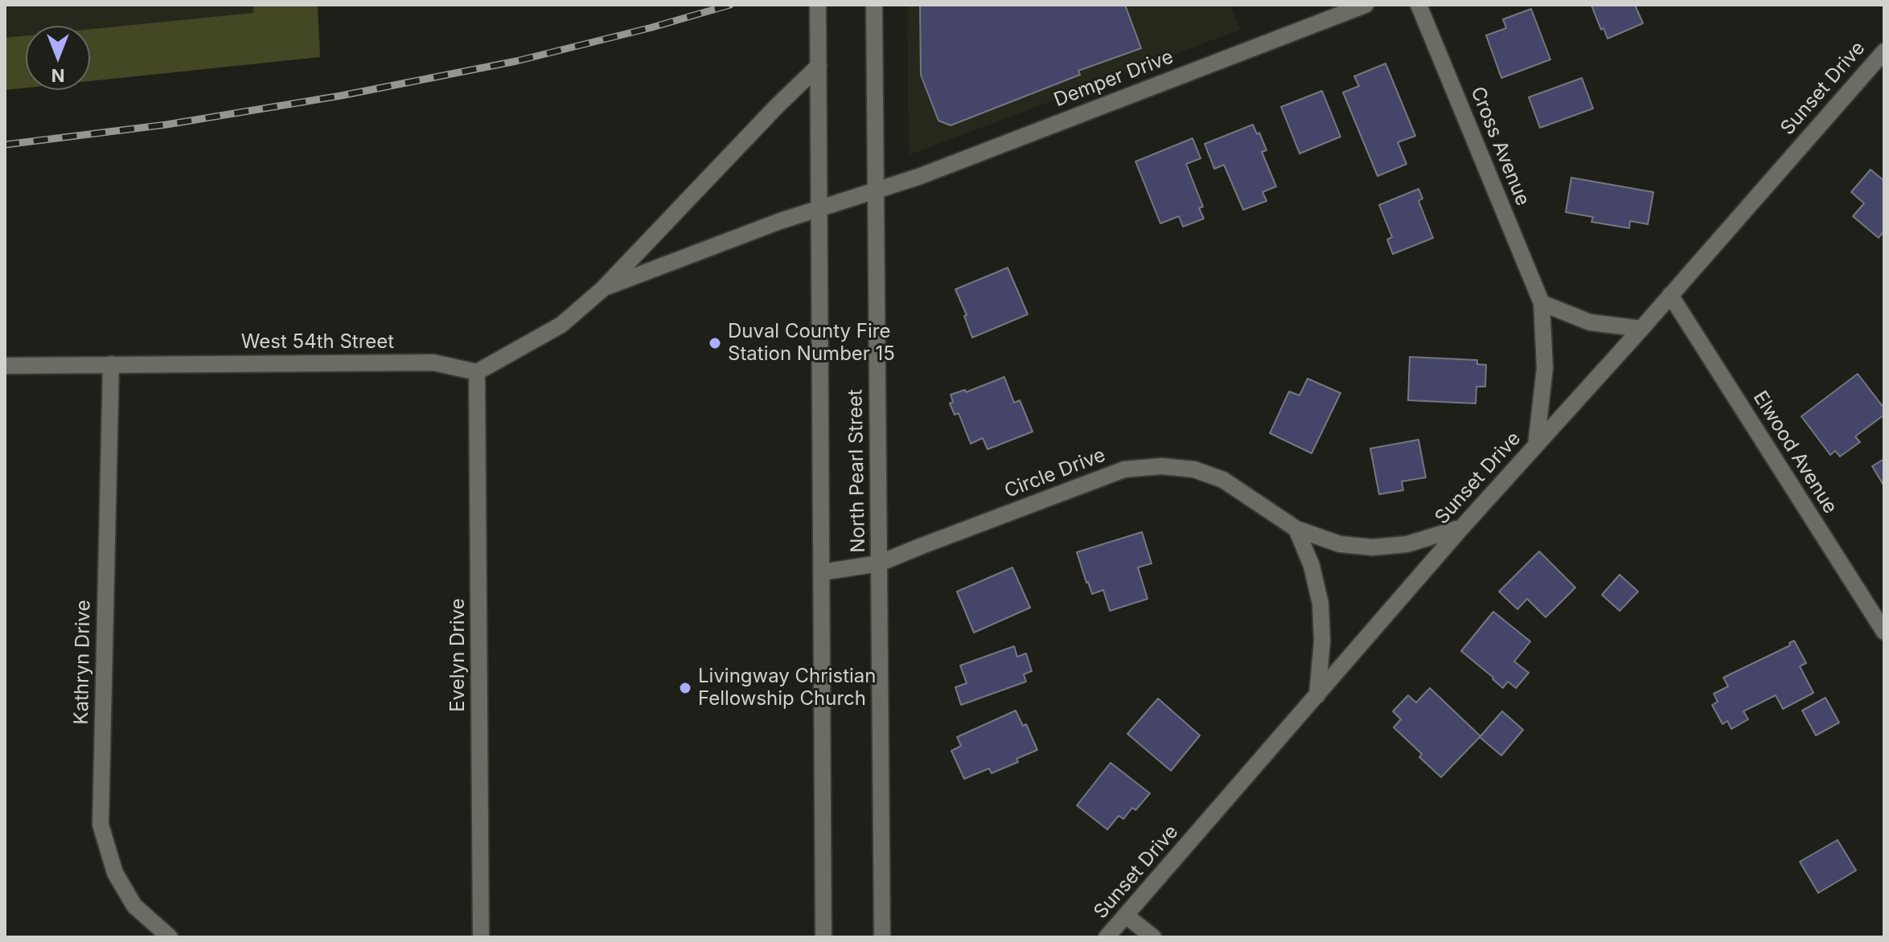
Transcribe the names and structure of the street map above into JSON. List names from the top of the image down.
{
  "streets": {
    "street": [
      "Demper Drive",
      "Sunset Drive",
      "Cross Avenue",
      "West 54th Street",
      "Elwood Avenue",
      "North Pearl Street",
      "Circle Drive",
      "Evelyn Drive",
      "Kathryn Drive"
    ]
  },
  "crossings": [
    ["Demper Drive", "North Pearl Street"],
    ["Sunset Drive", "Cross Avenue"],
    ["Sunset Drive", "Elwood Avenue"],
    ["Sunset Drive", "Circle Drive"],
    ["West 54th Street", "Evelyn Drive"],
    ["West 54th Street", "Kathryn Drive"],
    ["North Pearl Street", "Circle Drive"]
  ],
  "places": ["Duval County Fire Station Number 15", "Livingway Christian Fellowship Church"],
  "north": "bottom"
}
